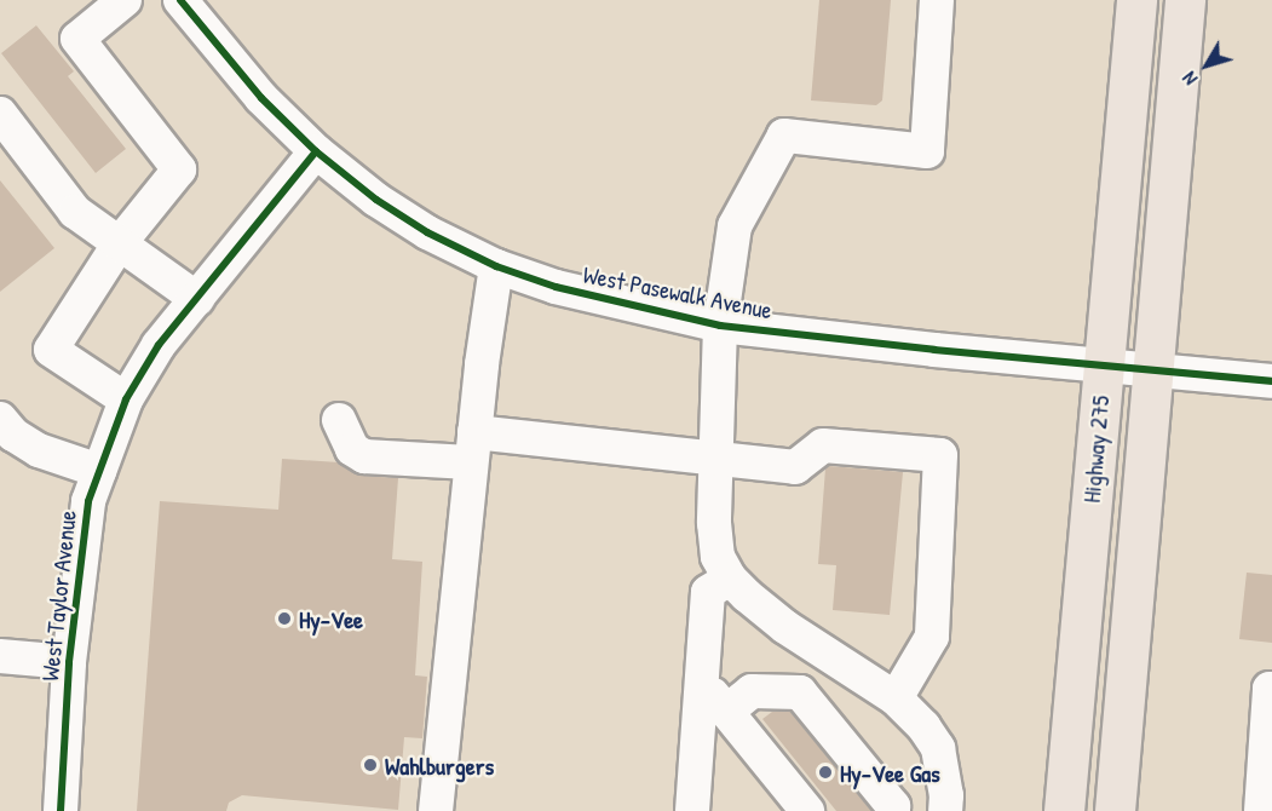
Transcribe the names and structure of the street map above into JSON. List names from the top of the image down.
{
  "streets": {
    "highway": ["Highway 275"],
    "street": ["West Pasewalk Avenue", "West Taylor Avenue"]
  },
  "crossings": [
    ["West Pasewalk Avenue", "Highway 275"],
    ["West Pasewalk Avenue", "West Taylor Avenue"]
  ],
  "places": ["Hy-Vee", "Wahlburgers", "Hy-Vee Gas"],
  "north": "bottom left"
}
